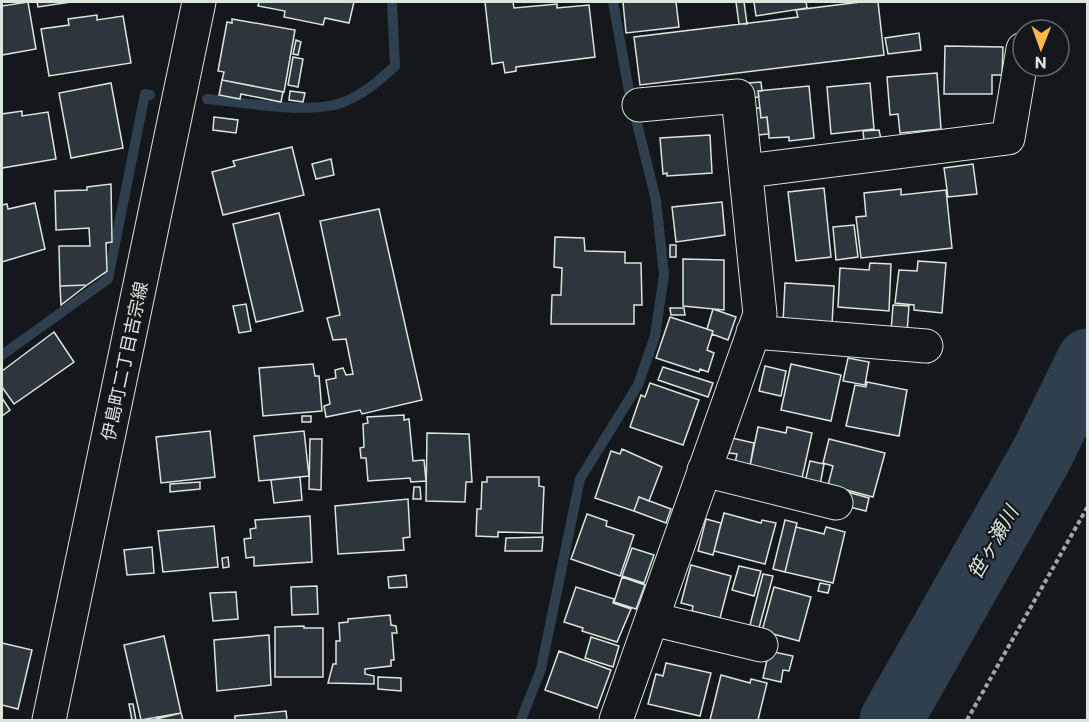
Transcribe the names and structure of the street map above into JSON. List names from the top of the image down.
{
  "streets": {
    "street": ["伊島町二丁目吉宗線"]
  },
  "water": ["笹ヶ瀬川"],
  "north": "bottom"
}
